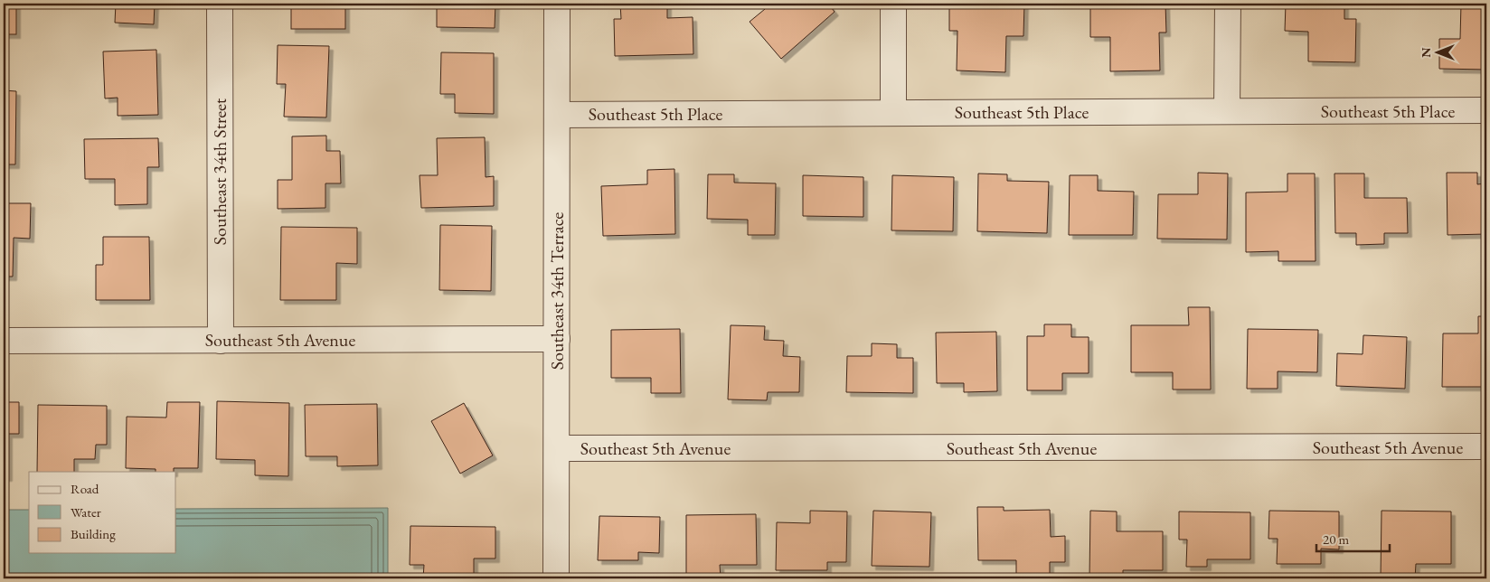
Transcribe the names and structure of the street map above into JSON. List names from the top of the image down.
{
  "streets": {
    "street": [
      "Southeast 5th Place",
      "Southeast 34th Street",
      "Southeast 34th Terrace",
      "Southeast 5th Avenue"
    ]
  },
  "crossings": [
    ["Southeast 5th Place", "Southeast 34th Terrace"],
    ["Southeast 34th Street", "Southeast 5th Avenue"],
    ["Southeast 34th Terrace", "Southeast 5th Avenue"]
  ],
  "legend": ["Road", "Water", "Building"],
  "scale_bar": "20 m",
  "north": "left"
}
